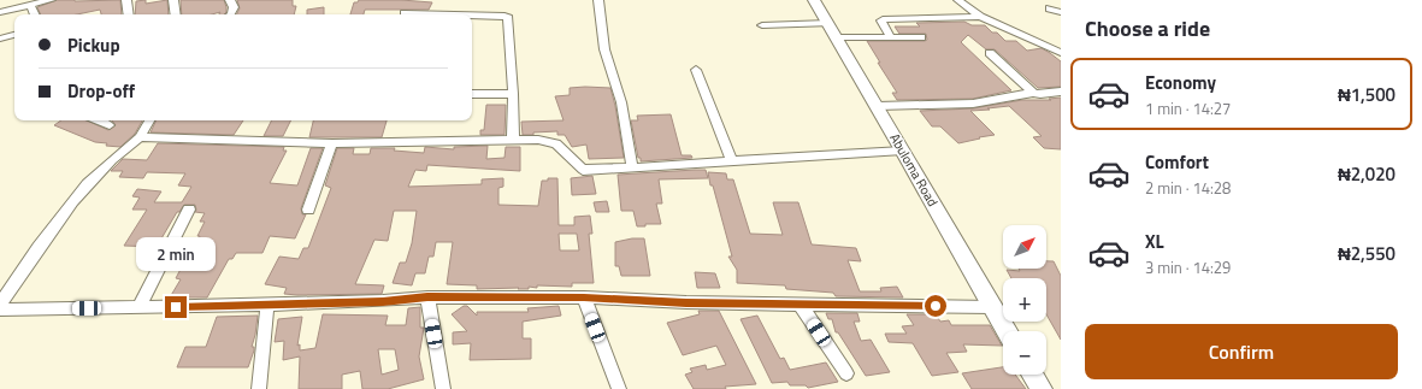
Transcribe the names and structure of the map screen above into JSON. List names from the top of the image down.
{
  "streets": {
    "street": ["Abuloma Road"]
  },
  "north": "top right",
  "page": {
    "heading": "Choose a ride",
    "banner": ["Pickup", "Drop-off"],
    "list": [
      {
        "name": "Economy",
        "note": "1 min · 14:27",
        "value": "₦1,500"
      },
      {
        "name": "Comfort",
        "note": "2 min · 14:28",
        "value": "₦2,020"
      },
      {
        "name": "XL",
        "note": "3 min · 14:29",
        "value": "₦2,550"
      }
    ],
    "map_buttons": ["+", "−"],
    "bubble": "2 min",
    "buttons": "Confirm"
  }
}
